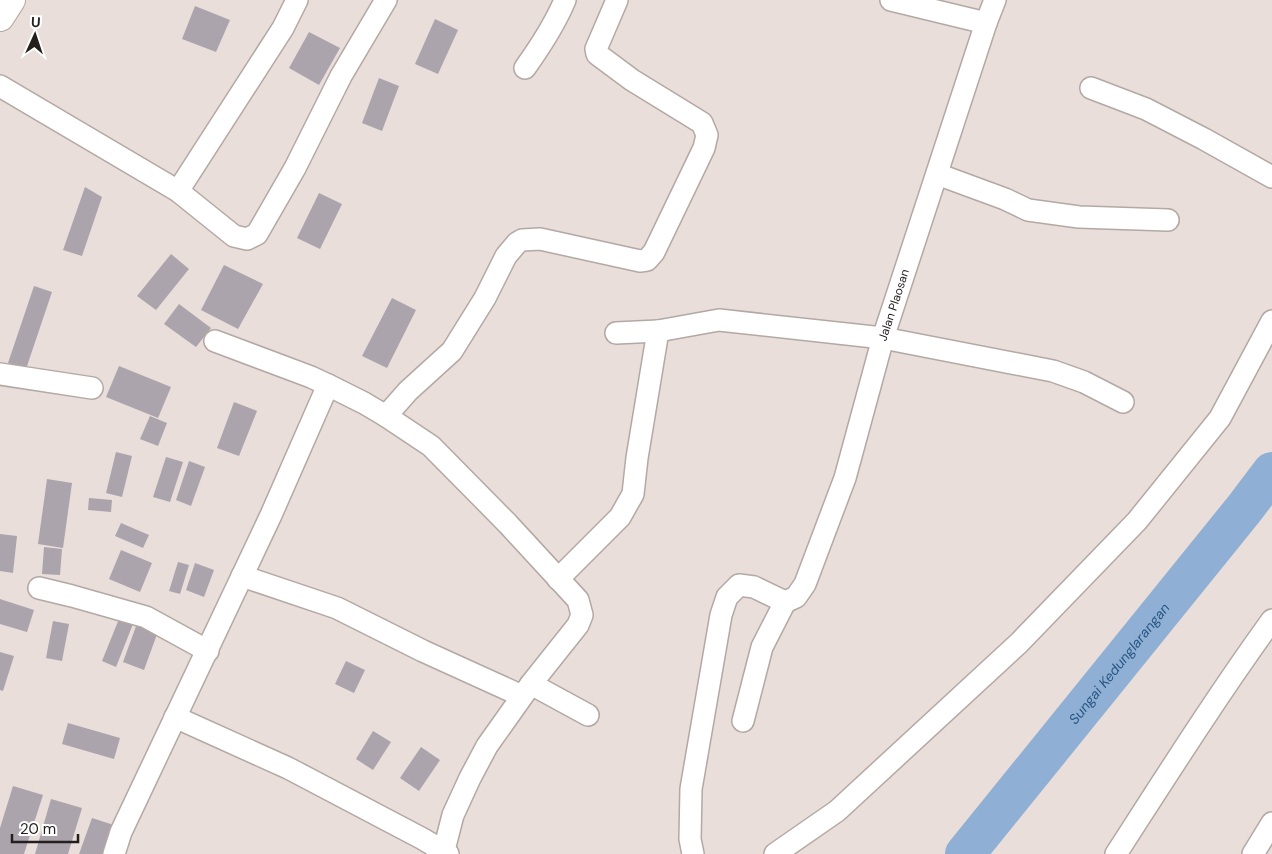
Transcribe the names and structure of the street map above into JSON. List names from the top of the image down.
{
  "streets": {
    "street": ["Jalan Plaosan"]
  },
  "water": ["Sungai Kedunglarangan"],
  "scale_bar": "20 m",
  "north": "top"
}
